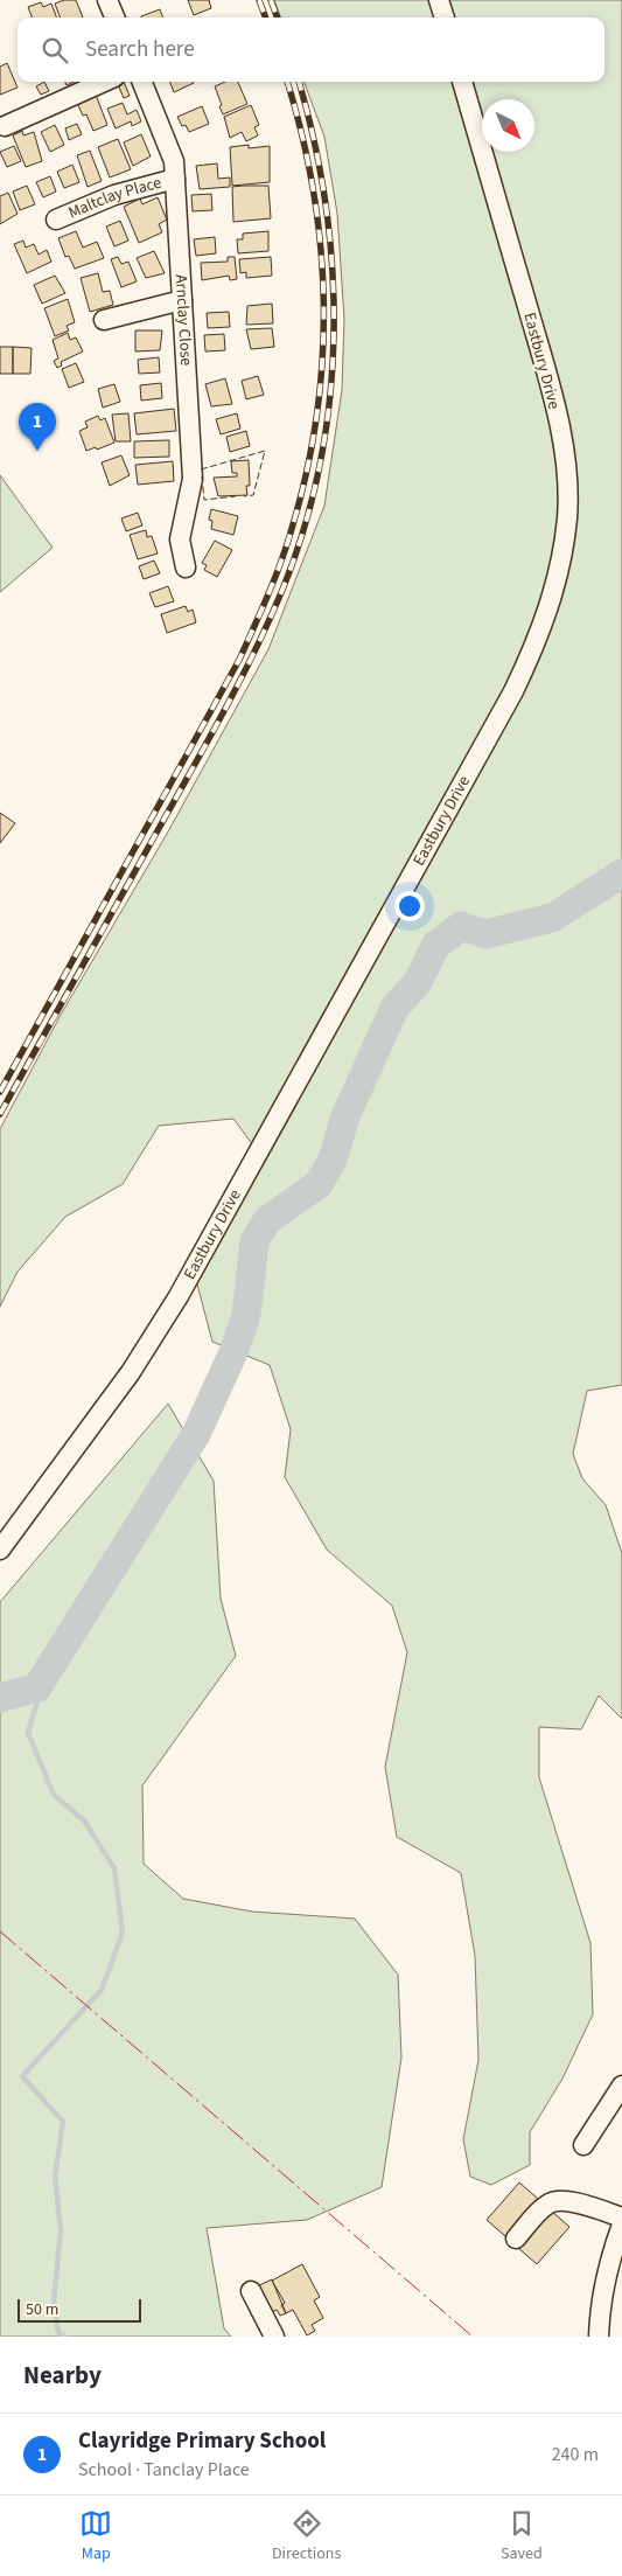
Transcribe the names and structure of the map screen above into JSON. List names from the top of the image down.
{
  "streets": {
    "street": ["Maltclay Place", "Arnclay Close", "Eastbury Drive"]
  },
  "crossings": [
    ["Maltclay Place", "Arnclay Close"]
  ],
  "scale_bar": "50 m",
  "north": "bottom right",
  "page": {
    "search": "Search here",
    "pins": "1",
    "scale": "50 m",
    "heading": "Nearby",
    "list": [
      {
        "mark": "1",
        "name": "Clayridge Primary School",
        "note": "School · Tanclay Place",
        "value": "240 m"
      }
    ],
    "nav": ["Map", "Directions", "Saved"]
  }
}
